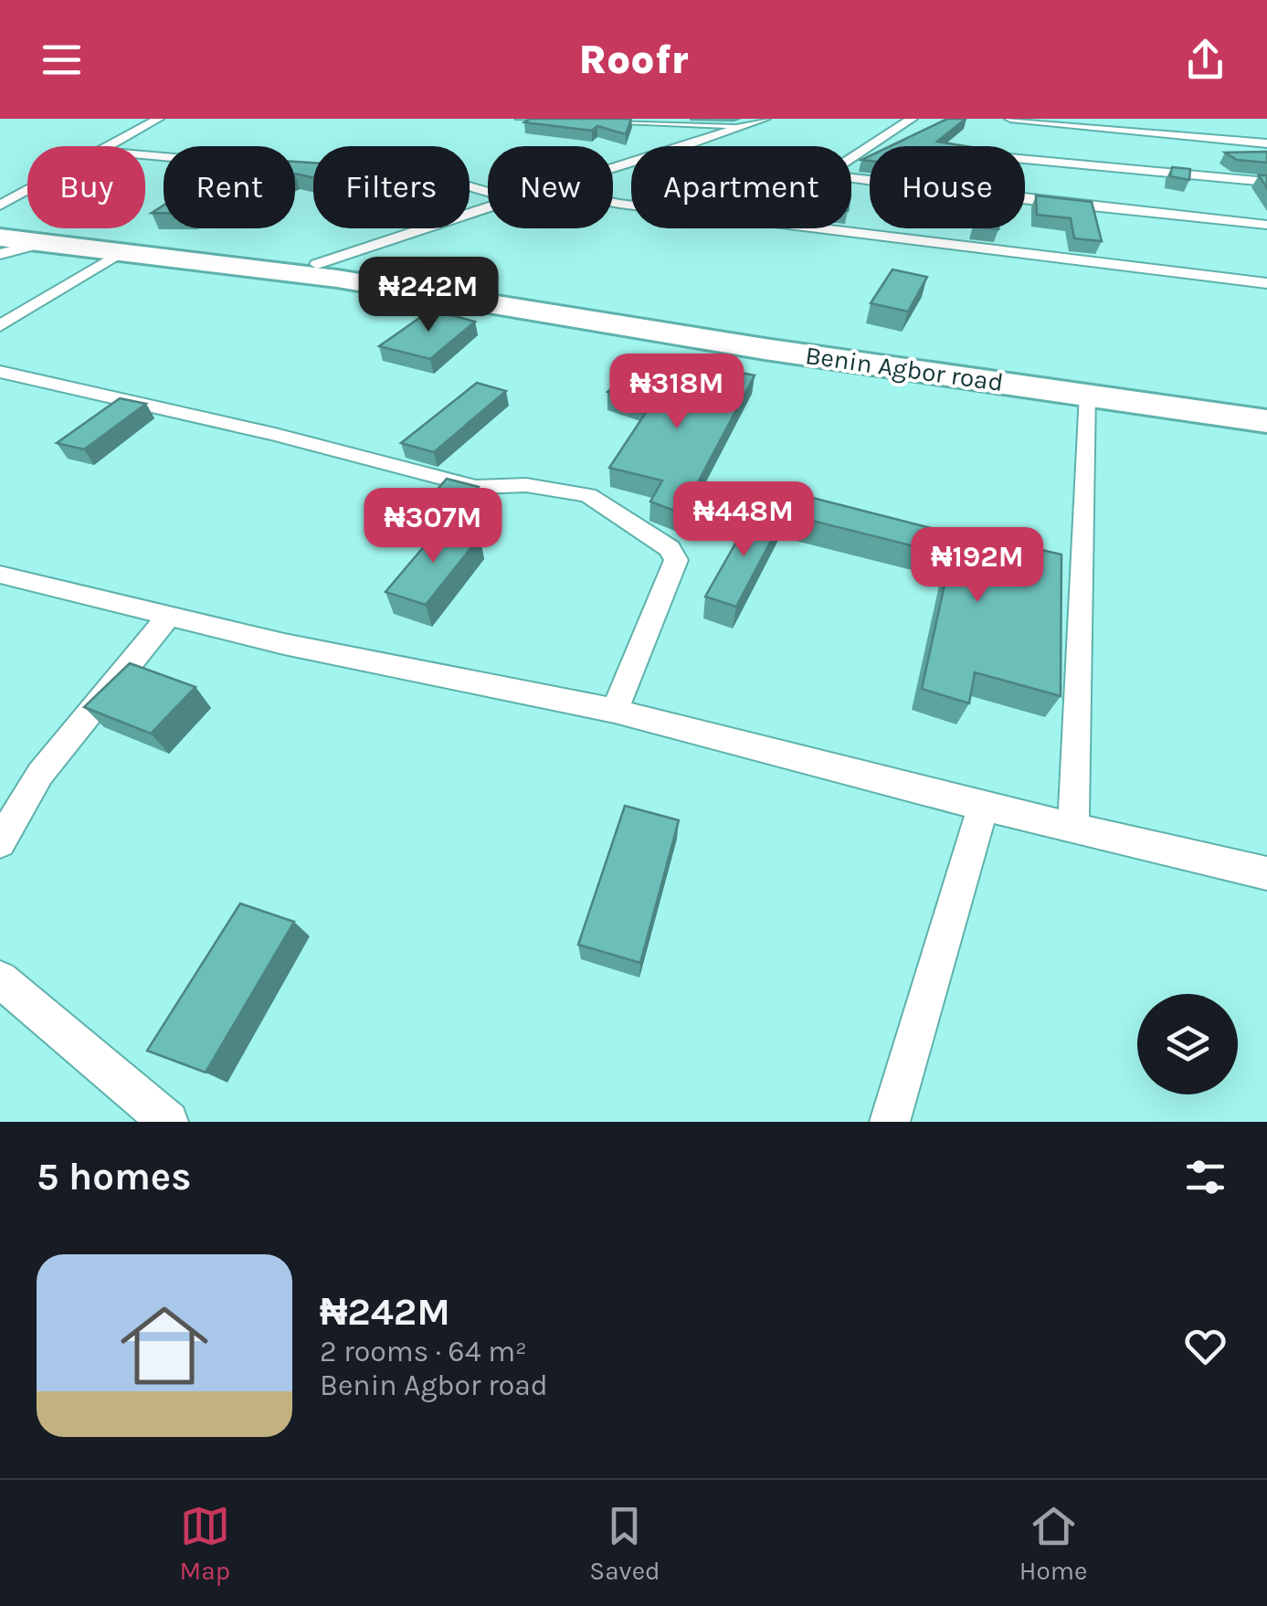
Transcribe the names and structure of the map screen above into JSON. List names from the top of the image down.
{
  "streets": {
    "highway": ["Benin Agbor road"]
  },
  "page": {
    "header": "Roofr",
    "chip": [
      "Buy",
      "Rent",
      "Filters",
      "New",
      "Apartment",
      "House"
    ],
    "price": [
      "₦242M",
      "₦318M",
      "₦448M",
      "₦307M",
      "₦192M"
    ],
    "heading": "5 homes",
    "list": [
      {
        "name": "₦242M",
        "note": "2 rooms · 64 m² · Benin Agbor road"
      }
    ],
    "tabs": ["Map", "Saved", "Home"]
  }
}
